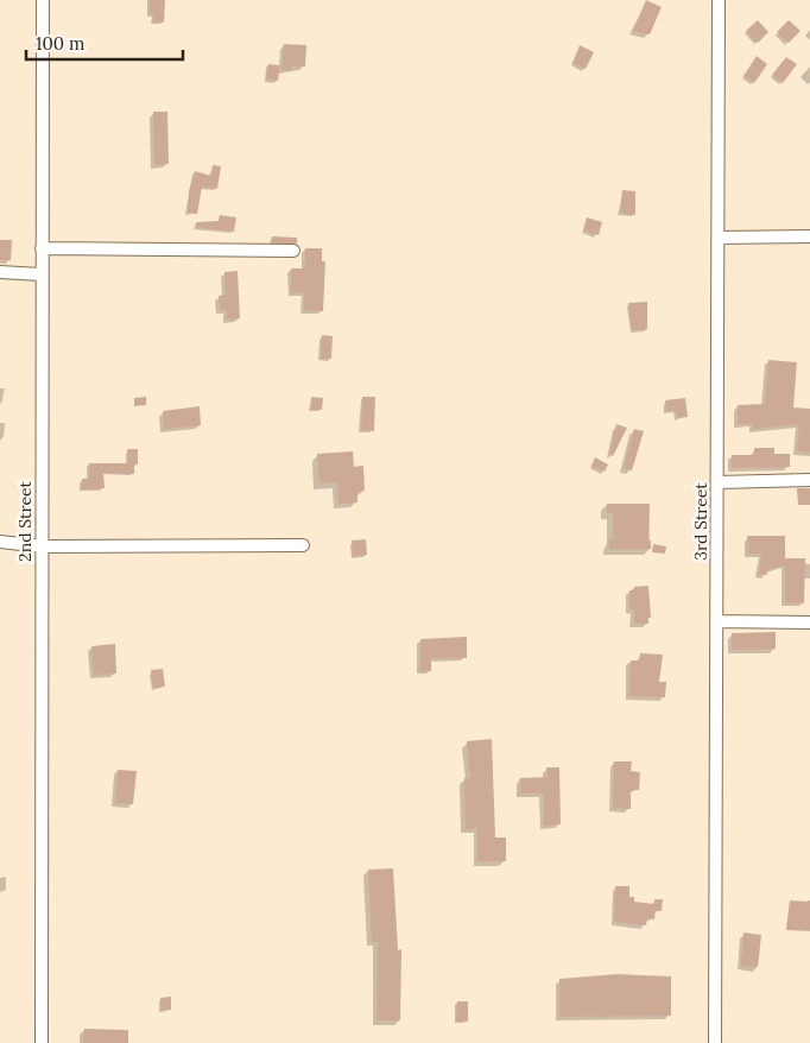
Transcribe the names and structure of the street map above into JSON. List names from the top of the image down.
{
  "streets": {
    "street": ["2nd Street", "3rd Street"]
  },
  "scale_bar": "100 m"
}
